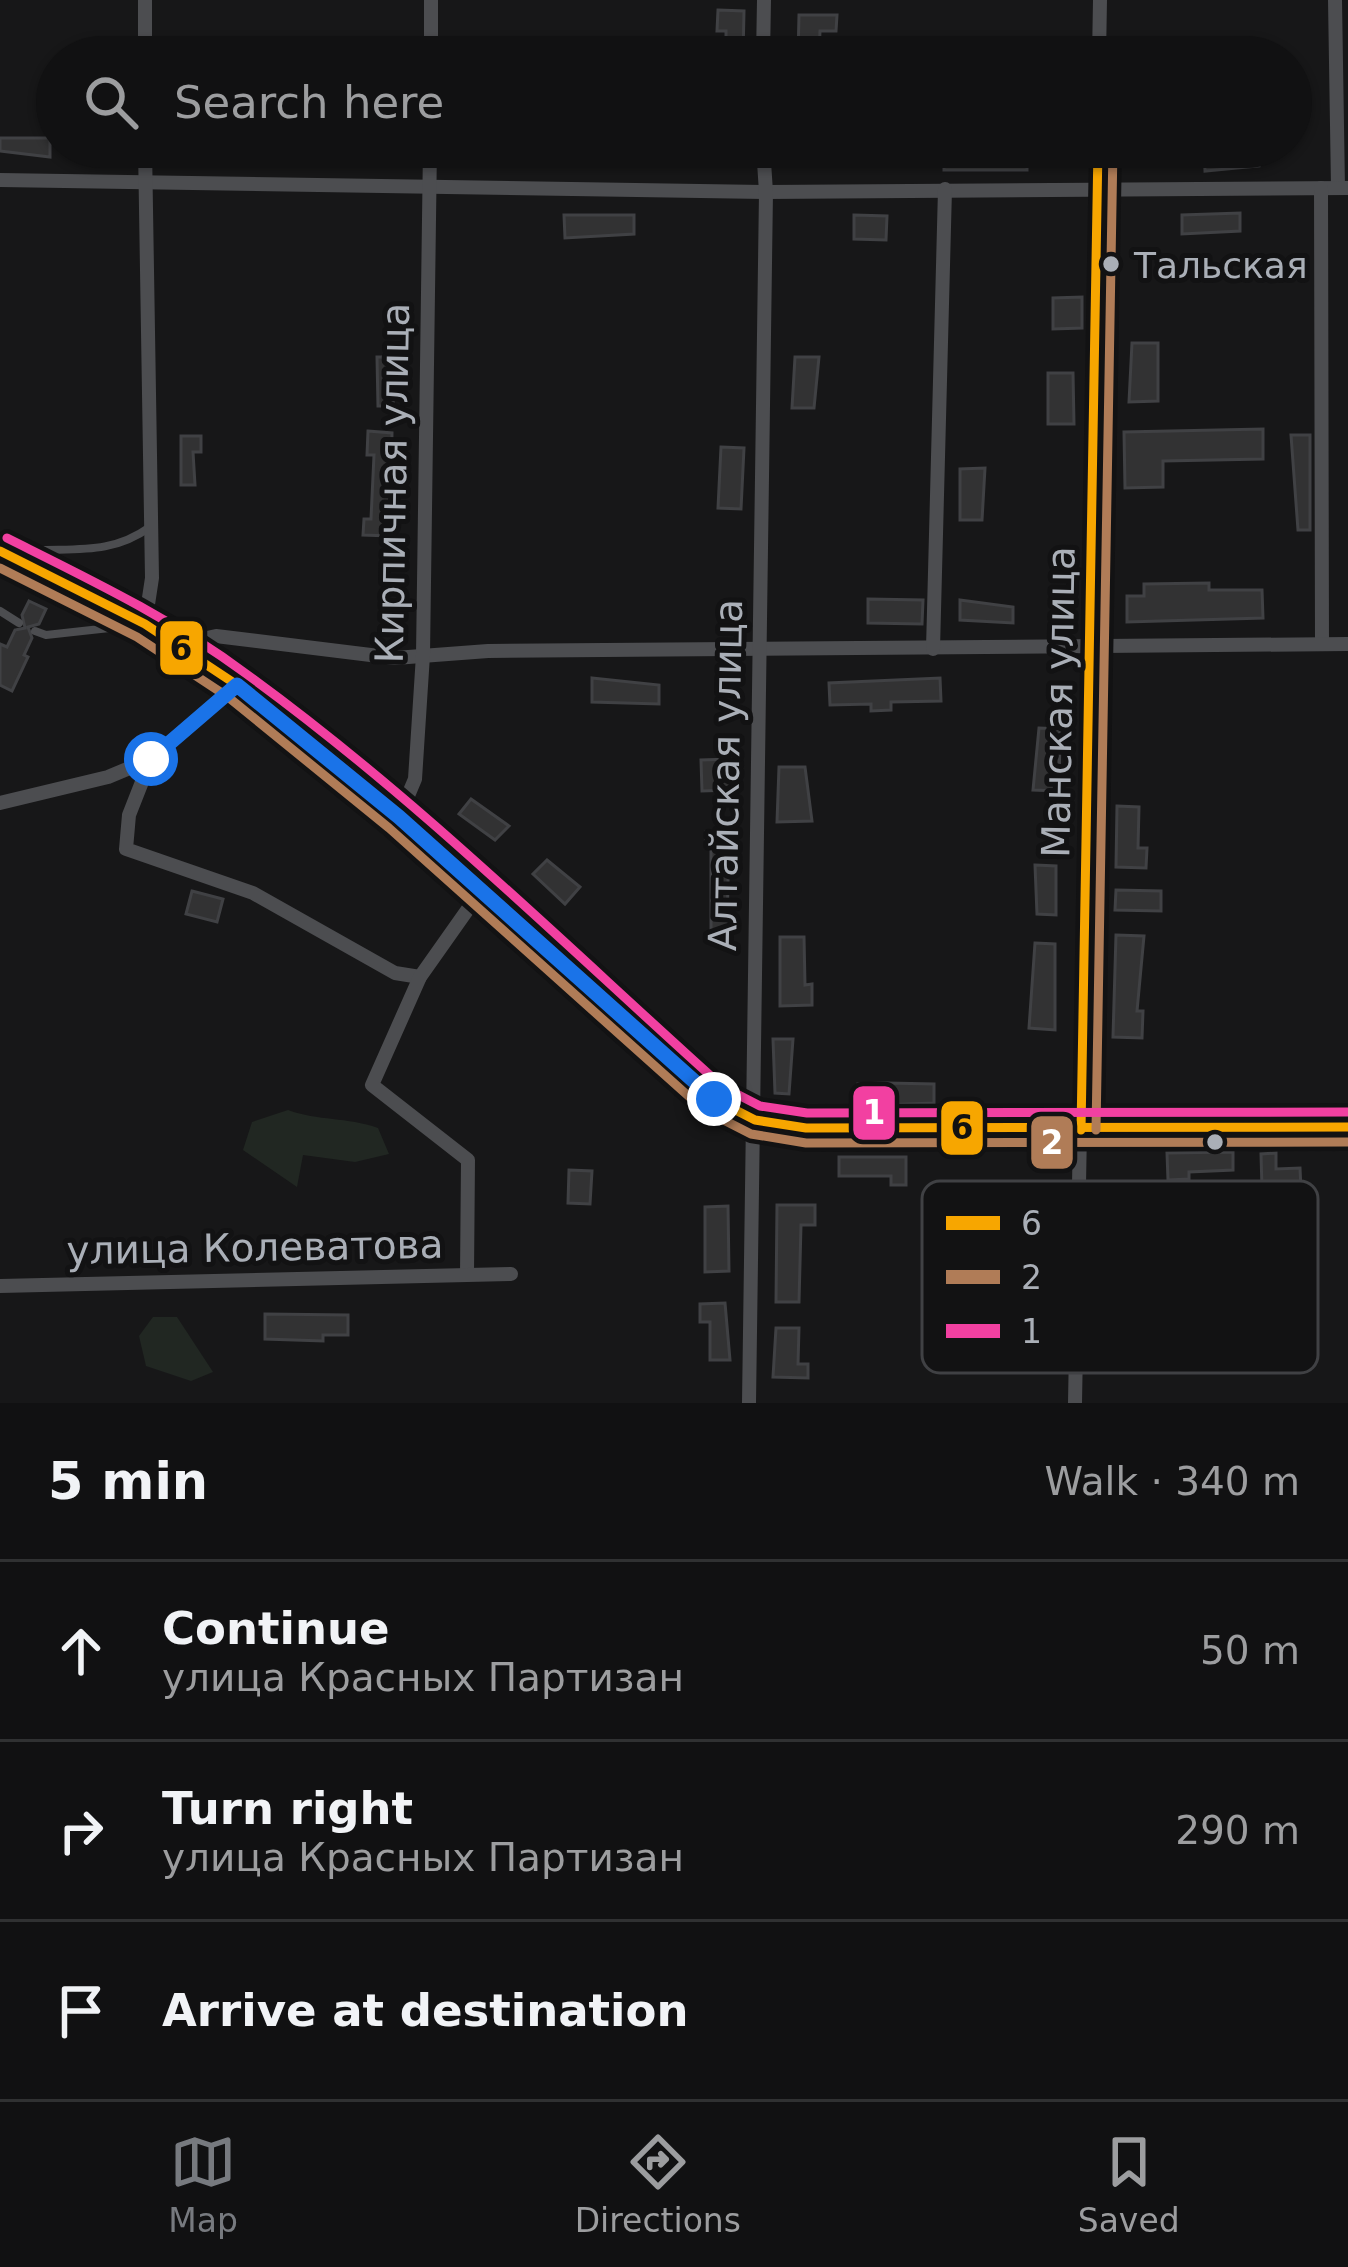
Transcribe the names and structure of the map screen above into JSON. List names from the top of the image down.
{
  "streets": {
    "street": [
      "Кирпичная улица",
      "Манская улица",
      "Алтайская улица",
      "улица Колеватова"
    ]
  },
  "places": ["Тальская"],
  "lines": ["transit line 6", "transit line 2", "transit line 1"],
  "legend": ["6", "2", "1"],
  "page": {
    "search": "Search here",
    "heading": ["5 min", "Walk · 340 m"],
    "list": [
      ["Continue", "улица Красных Партизан", "50 m"],
      ["Turn right", "улица Красных Партизан", "290 m"],
      "Arrive at destination"
    ],
    "nav": ["Map", "Directions", "Saved"]
  }
}
